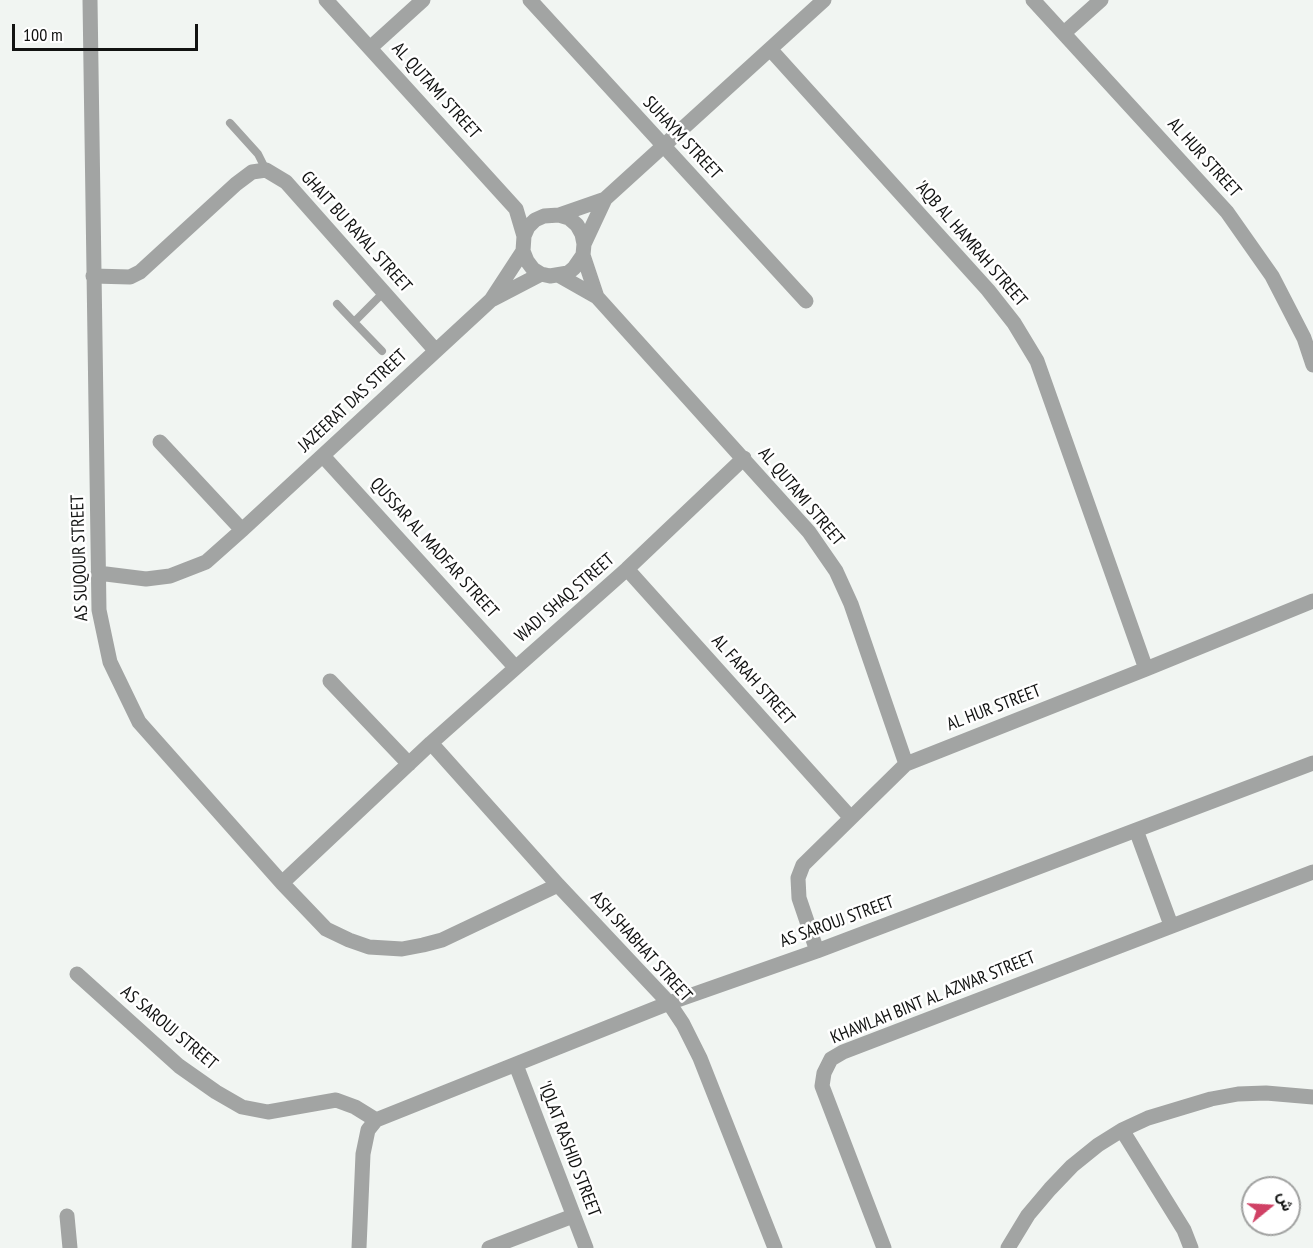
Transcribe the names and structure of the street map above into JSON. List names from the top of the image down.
{
  "streets": {
    "street": [
      "AL QUTAMI STREET",
      "SUHAYM STREET",
      "AL HUR STREET",
      "GHAIT BU RAYAL STREET",
      "'AQB AL HAMRAH STREET",
      "JAZEERAT DAS STREET",
      "QUSSAR AL MADFAR STREET",
      "AS SUQOUR STREET",
      "WADI SHAQ STREET",
      "AL FARAH STREET",
      "AS SAROUJ STREET",
      "ASH SHABHAT STREET",
      "KHAWLAH BINT AL AZWAR STREET",
      "'IQLAT RASHID STREET"
    ]
  },
  "crossings": [
    ["AL QUTAMI STREET", "AL HUR STREET"],
    ["AL QUTAMI STREET", "JAZEERAT DAS STREET"],
    ["AL QUTAMI STREET", "WADI SHAQ STREET"],
    ["AL HUR STREET", "'AQB AL HAMRAH STREET"],
    ["AL HUR STREET", "AL FARAH STREET"],
    ["AL HUR STREET", "AS SAROUJ STREET"],
    ["GHAIT BU RAYAL STREET", "JAZEERAT DAS STREET"],
    ["JAZEERAT DAS STREET", "QUSSAR AL MADFAR STREET"],
    ["JAZEERAT DAS STREET", "AS SUQOUR STREET"],
    ["QUSSAR AL MADFAR STREET", "WADI SHAQ STREET"],
    ["AS SUQOUR STREET", "WADI SHAQ STREET"],
    ["AS SUQOUR STREET", "ASH SHABHAT STREET"],
    ["WADI SHAQ STREET", "AL FARAH STREET"],
    ["WADI SHAQ STREET", "ASH SHABHAT STREET"],
    ["AS SAROUJ STREET", "ASH SHABHAT STREET"],
    ["AS SAROUJ STREET", "'IQLAT RASHID STREET"]
  ],
  "scale_bar": "100 m",
  "north": "right"
}
